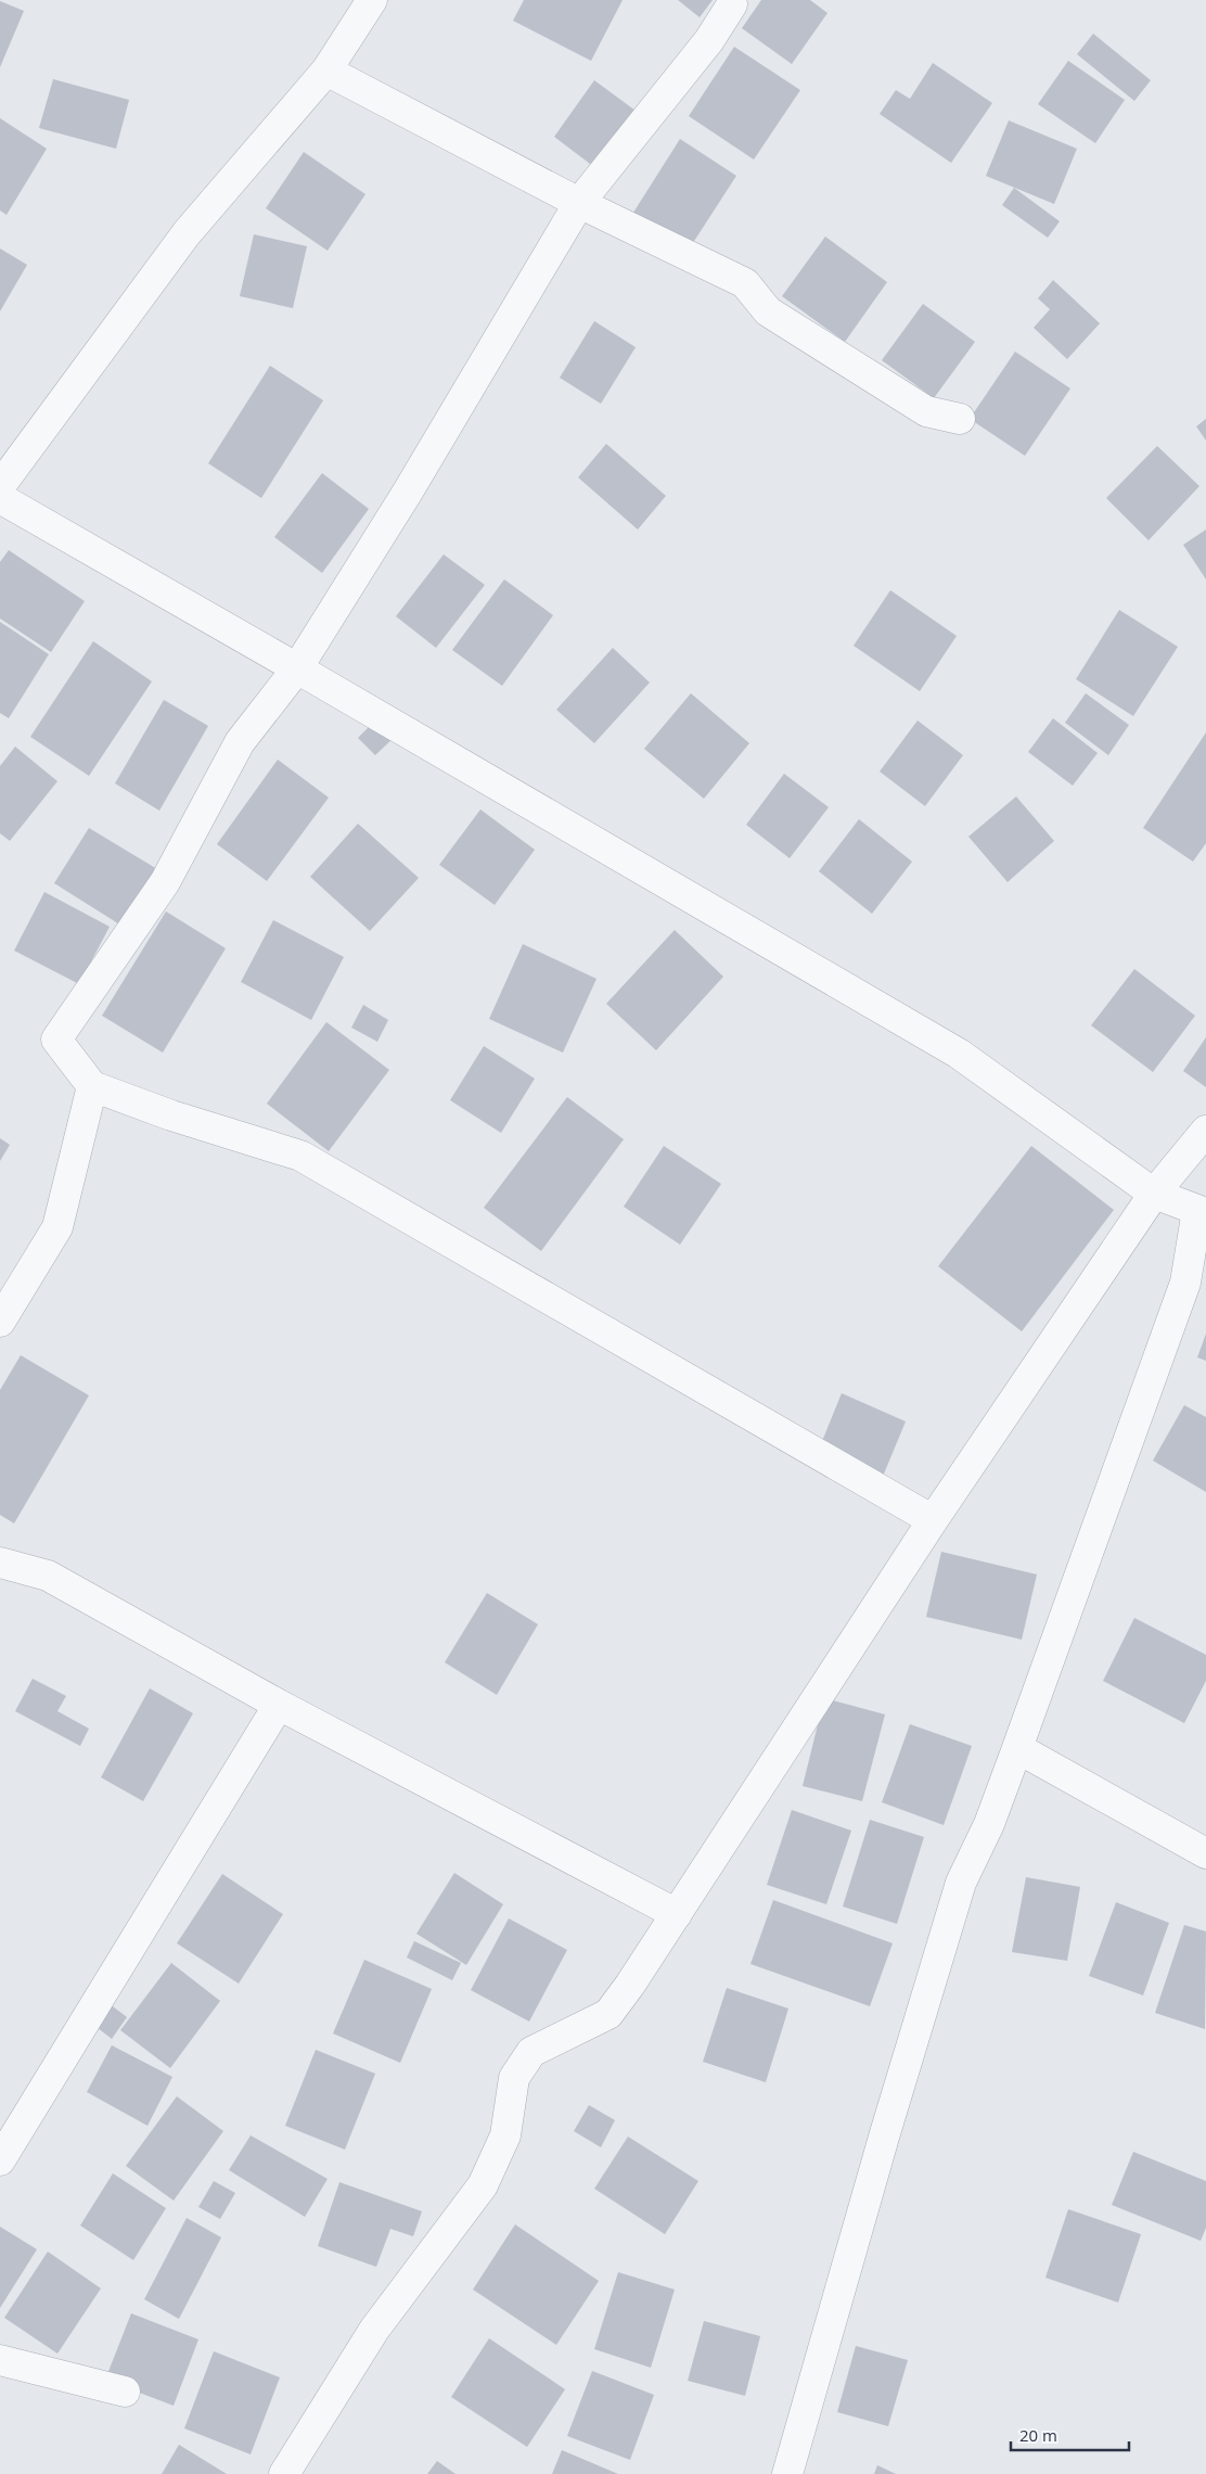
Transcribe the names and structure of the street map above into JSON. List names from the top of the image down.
{
  "scale_bar": "20 m"
}
